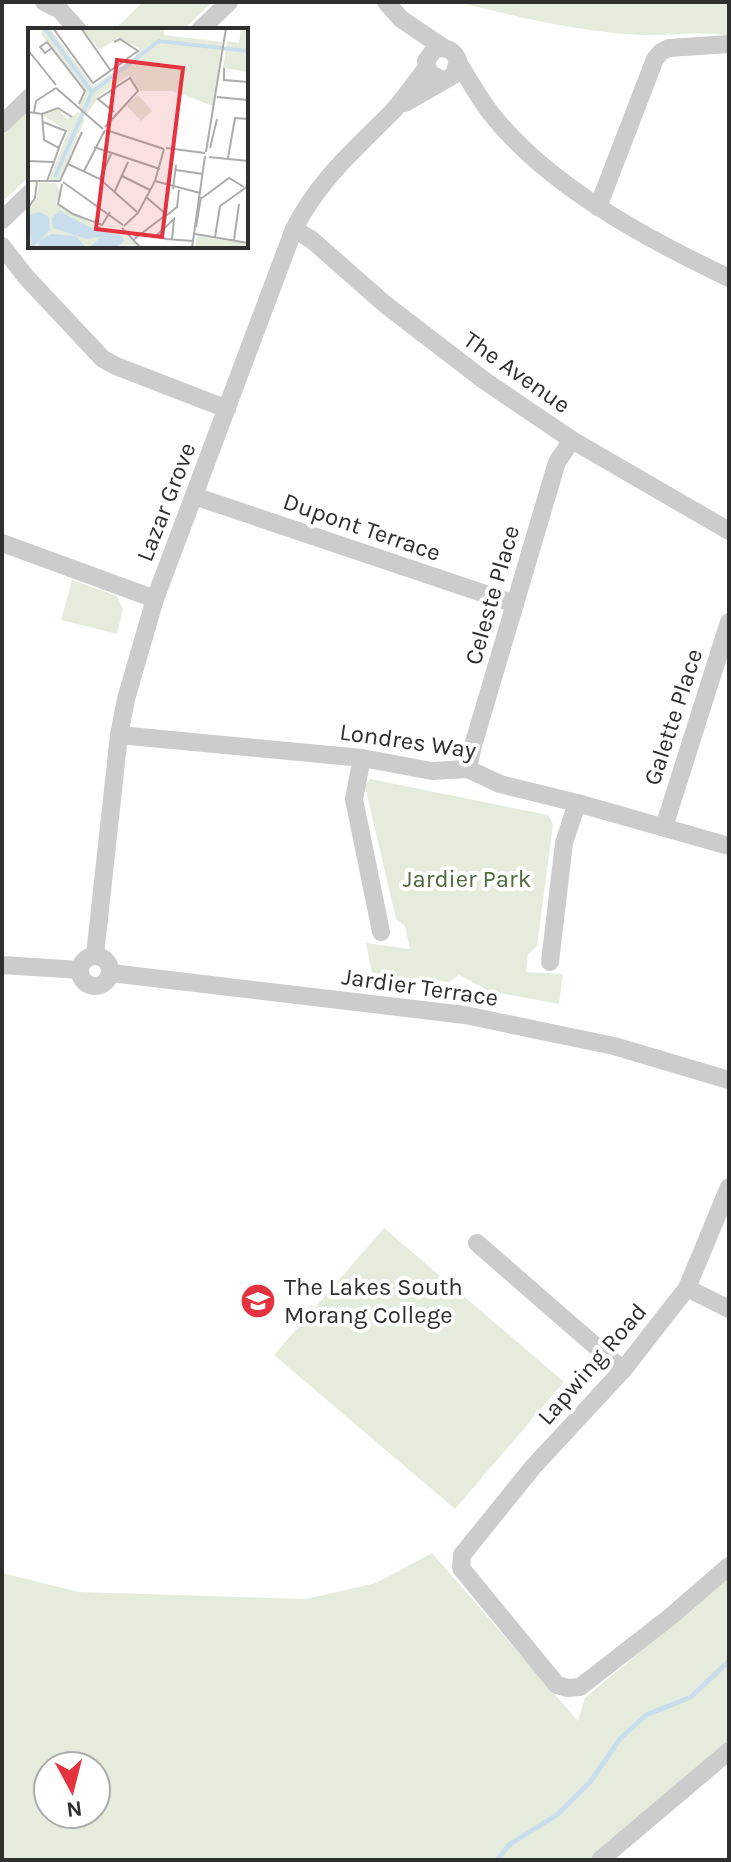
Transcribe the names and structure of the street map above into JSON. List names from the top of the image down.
{
  "streets": {
    "street": [
      "The Avenue",
      "Lazar Grove",
      "Dupont Terrace",
      "Celeste Place",
      "Galette Place",
      "Londres Way",
      "Jardier Terrace",
      "Lapwing Road"
    ]
  },
  "crossings": [
    ["The Avenue", "Lazar Grove"],
    ["The Avenue", "Celeste Place"],
    ["Lazar Grove", "Dupont Terrace"],
    ["Lazar Grove", "Londres Way"],
    ["Lazar Grove", "Jardier Terrace"],
    ["Dupont Terrace", "Celeste Place"],
    ["Celeste Place", "Londres Way"],
    ["Galette Place", "Londres Way"]
  ],
  "parks": ["Jardier Park"],
  "places": {
    "school or university": ["The Lakes South Morang College"]
  },
  "north": "bottom"
}
